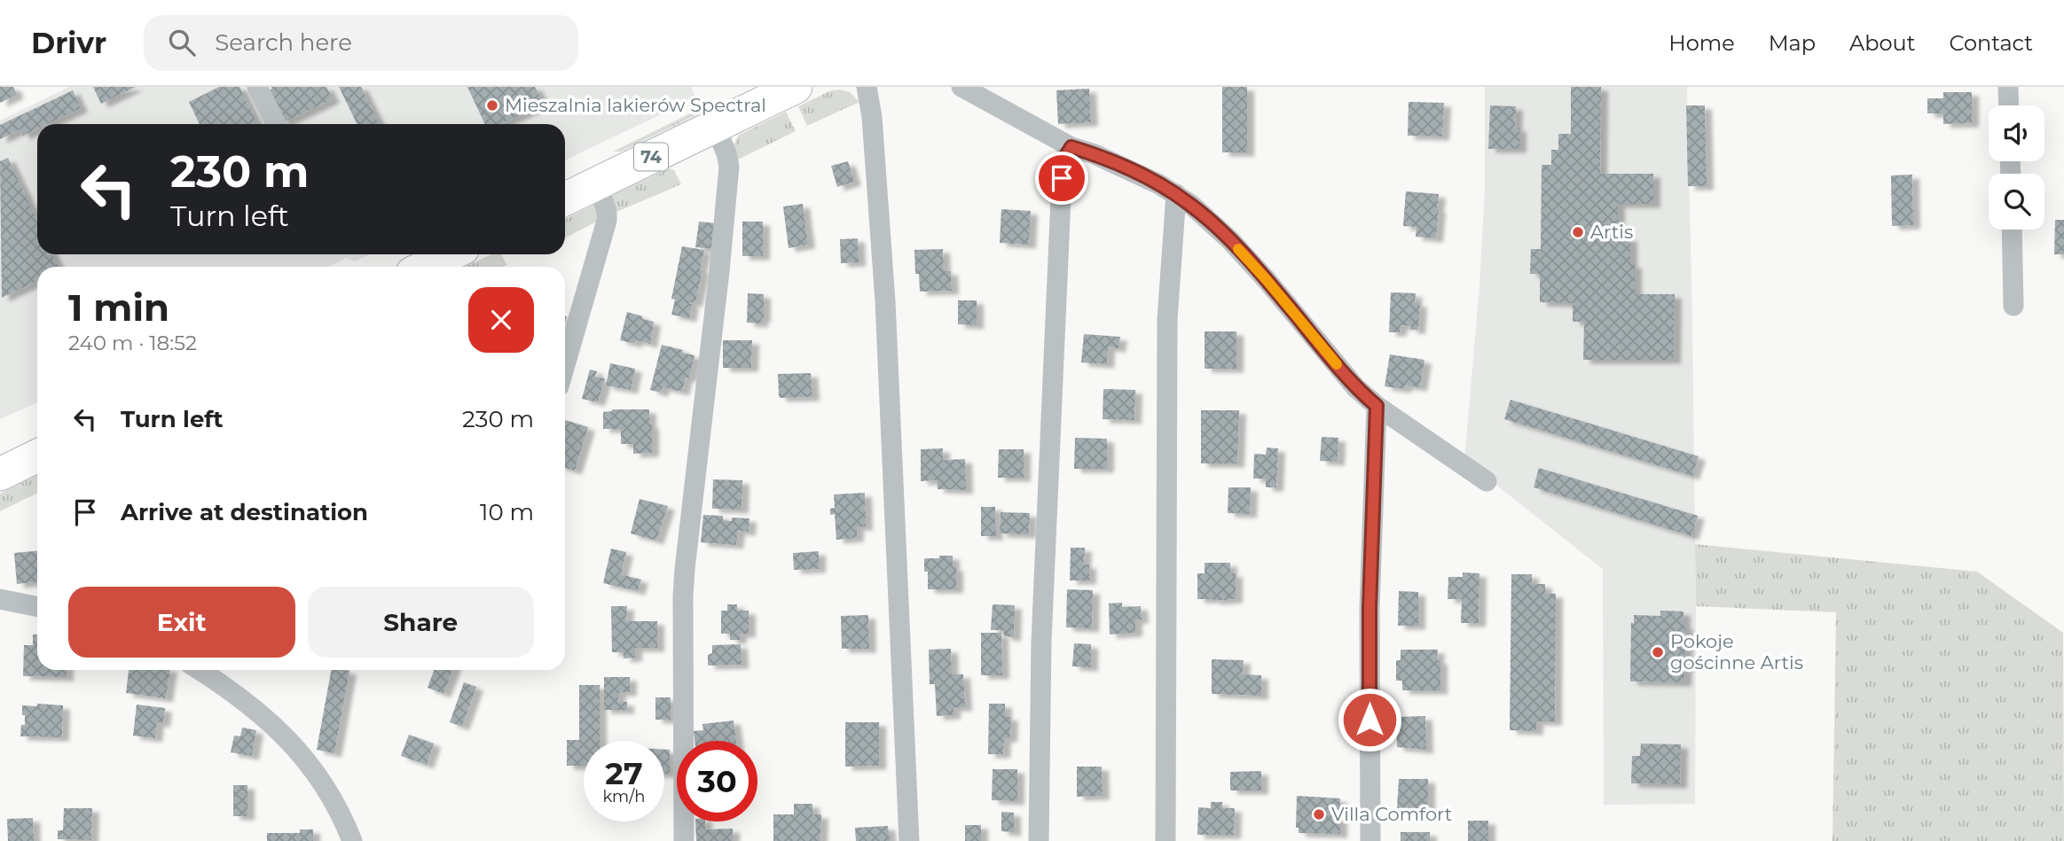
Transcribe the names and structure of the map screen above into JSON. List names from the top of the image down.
{
  "streets": {
    "main road": ["74"]
  },
  "places": [
    "Mieszalnia lakierów Spectral",
    "Artis",
    "Pokoje gościnne Artis",
    "Villa Comfort"
  ],
  "page": {
    "header": "Drivr",
    "search": "Search here",
    "nav": [
      "Home",
      "Map",
      "About",
      "Contact"
    ],
    "turn": ["230 m", "Turn left"],
    "heading": ["1 min", "240 m · 18:52"],
    "list": [
      {
        "name": "Turn left",
        "value": "230 m"
      },
      {
        "name": "Arrive at destination",
        "value": "10 m"
      }
    ],
    "buttons": ["Exit", "Share"],
    "speed": "27 km/h",
    "limit": "30"
  }
}
